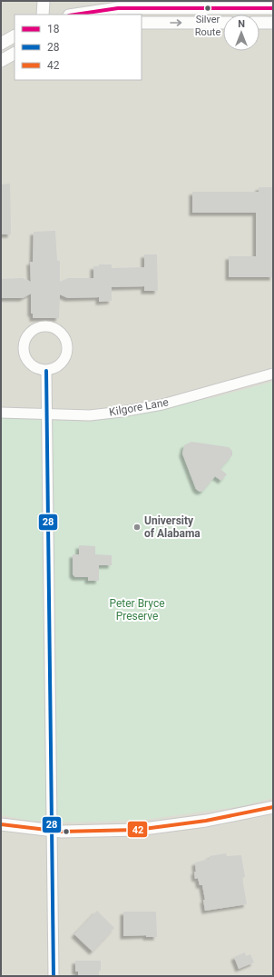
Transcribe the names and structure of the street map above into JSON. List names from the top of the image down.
{
  "streets": {
    "street": ["Kilgore Lane"]
  },
  "parks": ["Peter Bryce Preserve"],
  "places": ["Silver Route", "University of Alabama"],
  "lines": ["transit line 18", "transit line 28", "transit line 42"],
  "legend": ["18", "28", "42"],
  "north": "top"
}
